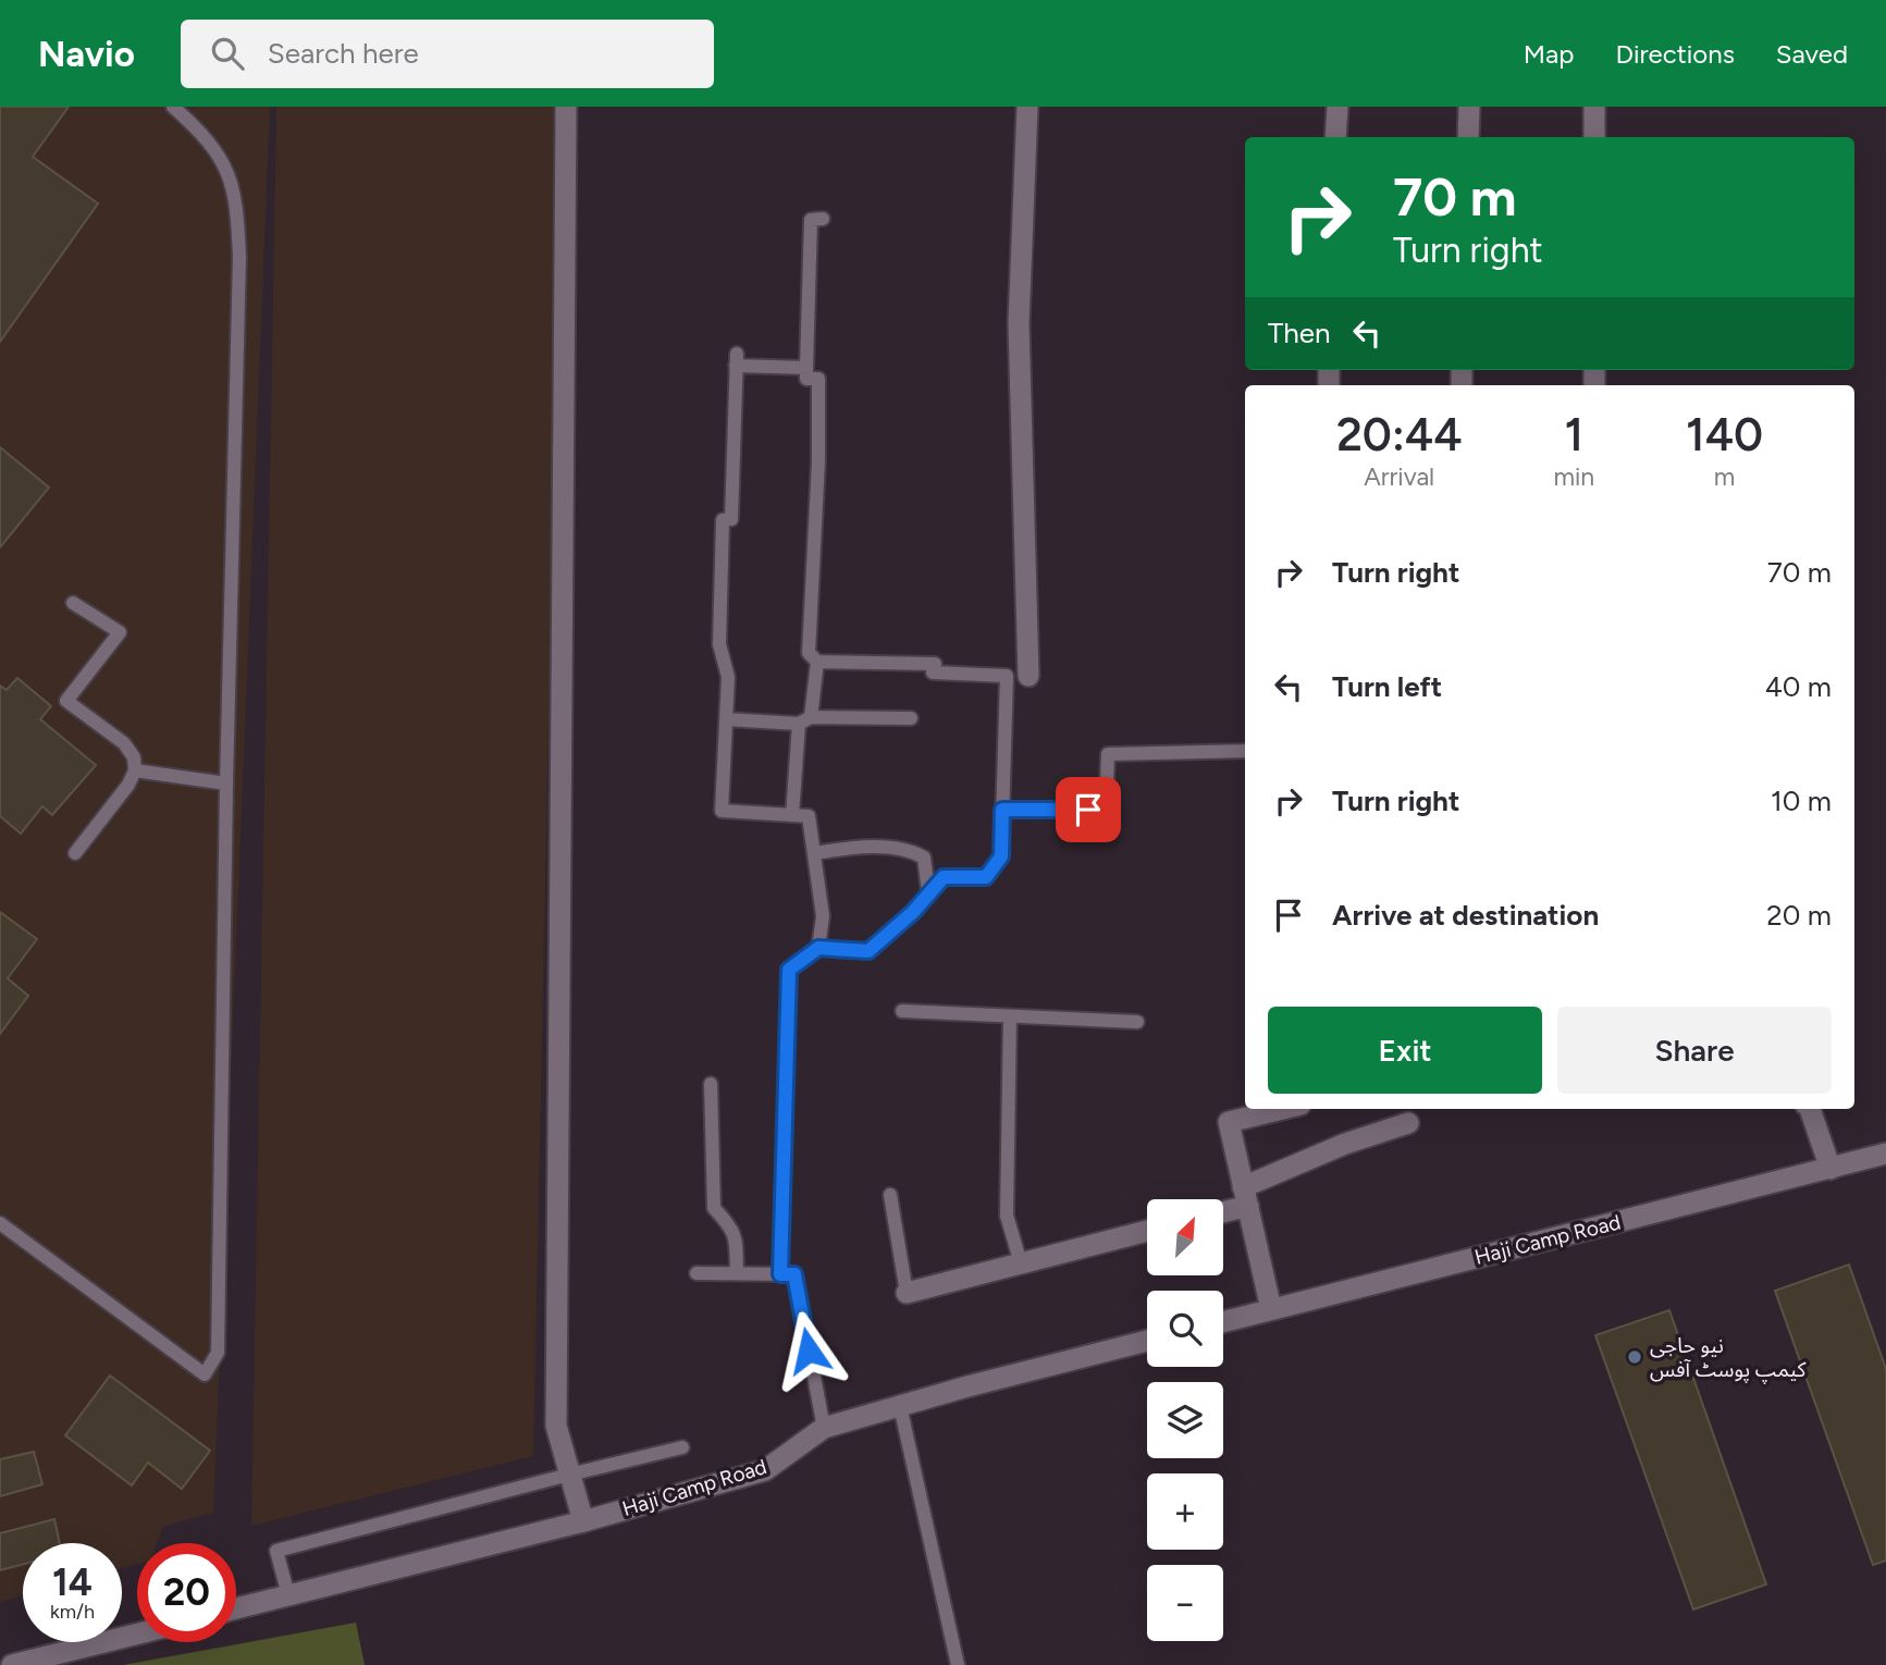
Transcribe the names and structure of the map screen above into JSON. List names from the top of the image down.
{
  "streets": {
    "street": ["Haji Camp Road"]
  },
  "places": ["نیو حاجی کیمپ پوسٹ آفس"],
  "north": "top right",
  "page": {
    "header": "Navio",
    "search": "Search here",
    "nav": ["Map", "Directions", "Saved"],
    "turn": ["70 m", "Turn right"],
    "then": "Then",
    "eta": [
      "20:44",
      "Arrival",
      "1",
      "min",
      "140",
      "m"
    ],
    "list": [
      {
        "name": "Turn right",
        "value": "70 m"
      },
      {
        "name": "Turn left",
        "value": "40 m"
      },
      {
        "name": "Turn right",
        "value": "10 m"
      },
      {
        "name": "Arrive at destination",
        "value": "20 m"
      }
    ],
    "buttons": ["Exit", "Share"],
    "map_buttons": ["+", "−"],
    "speed": "14 km/h",
    "limit": "20"
  }
}
